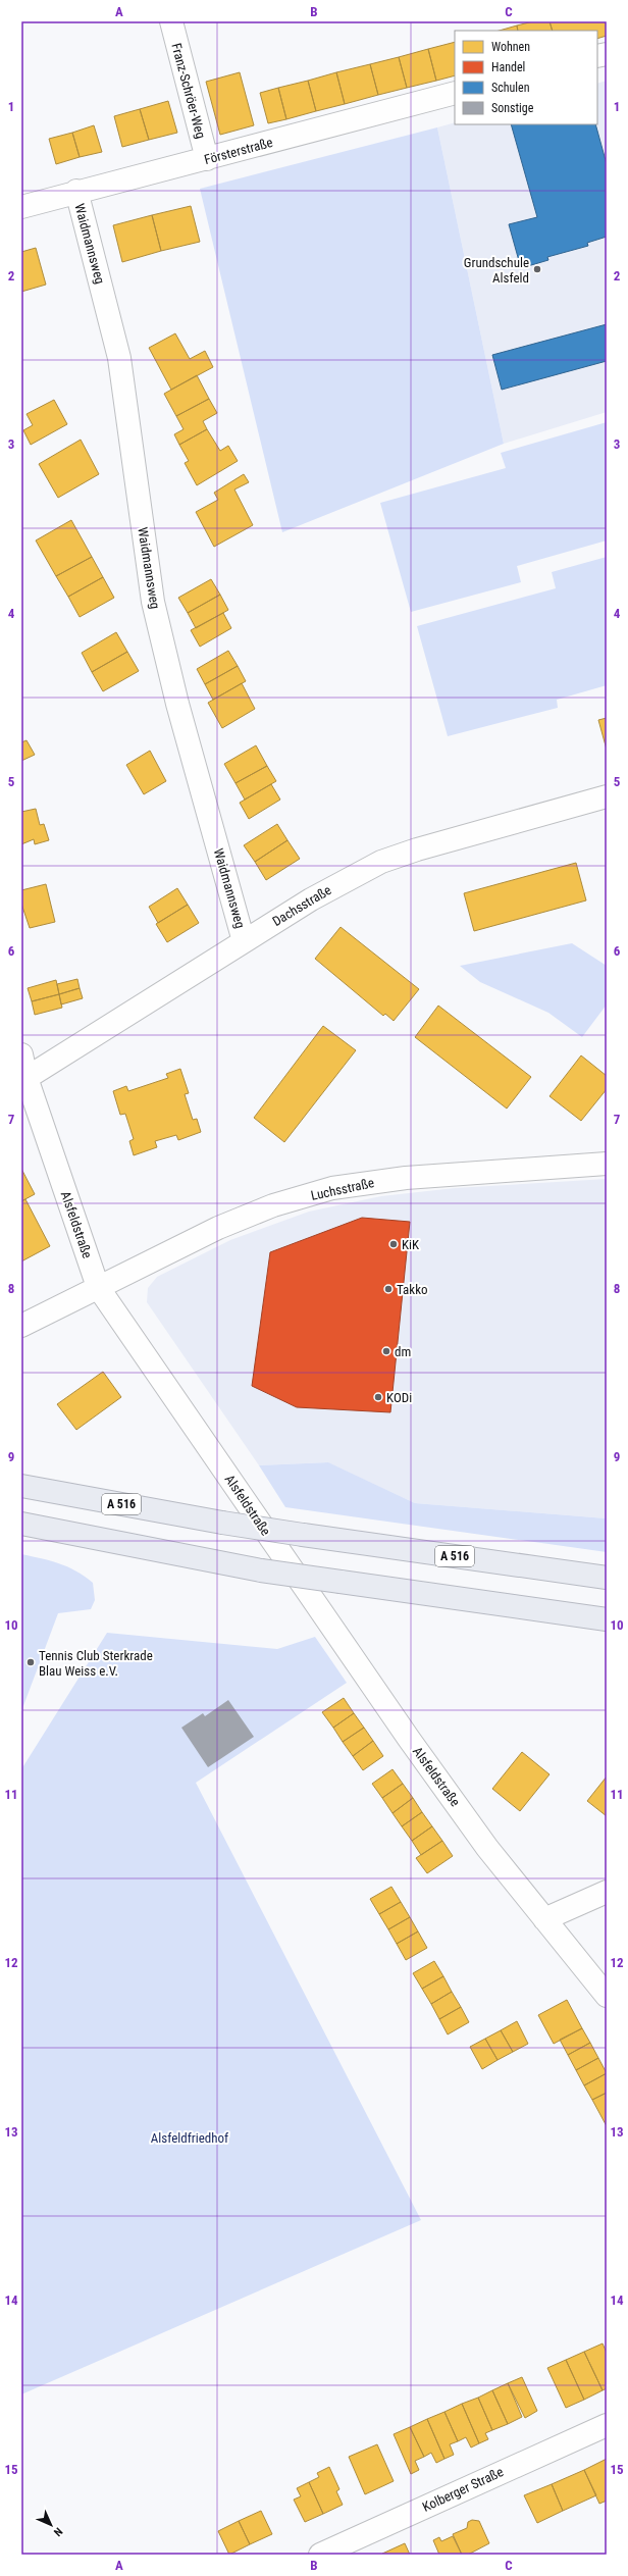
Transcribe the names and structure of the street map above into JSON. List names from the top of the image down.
{
  "streets": {
    "highway": ["A 516"],
    "street": [
      "Franz-Schröer-Weg",
      "Försterstraße",
      "Waidmannsweg",
      "Dachsstraße",
      "Luchsstraße",
      "Alsfeldstraße",
      "Kolberger Straße"
    ]
  },
  "crossings": [
    ["Franz-Schröer-Weg", "Försterstraße"],
    ["Försterstraße", "Waidmannsweg"],
    ["Waidmannsweg", "Dachsstraße"],
    ["Dachsstraße", "Alsfeldstraße"],
    ["Luchsstraße", "Alsfeldstraße"]
  ],
  "parks": ["Alsfeldfriedhof"],
  "places": [
    "Grundschule Alsfeld",
    "KiK",
    "Takko",
    "dm",
    "KODi",
    "Tennis Club Sterkrade Blau Weiss e.V."
  ],
  "legend": [
    "Wohnen",
    "Handel",
    "Schulen",
    "Sonstige"
  ],
  "north": "bottom right",
  "grid": {
    "columns": ["A", "B", "C"],
    "rows": [
      "1",
      "2",
      "3",
      "4",
      "5",
      "6",
      "7",
      "8",
      "9",
      "10",
      "11",
      "12",
      "13",
      "14",
      "15"
    ]
  }
}
